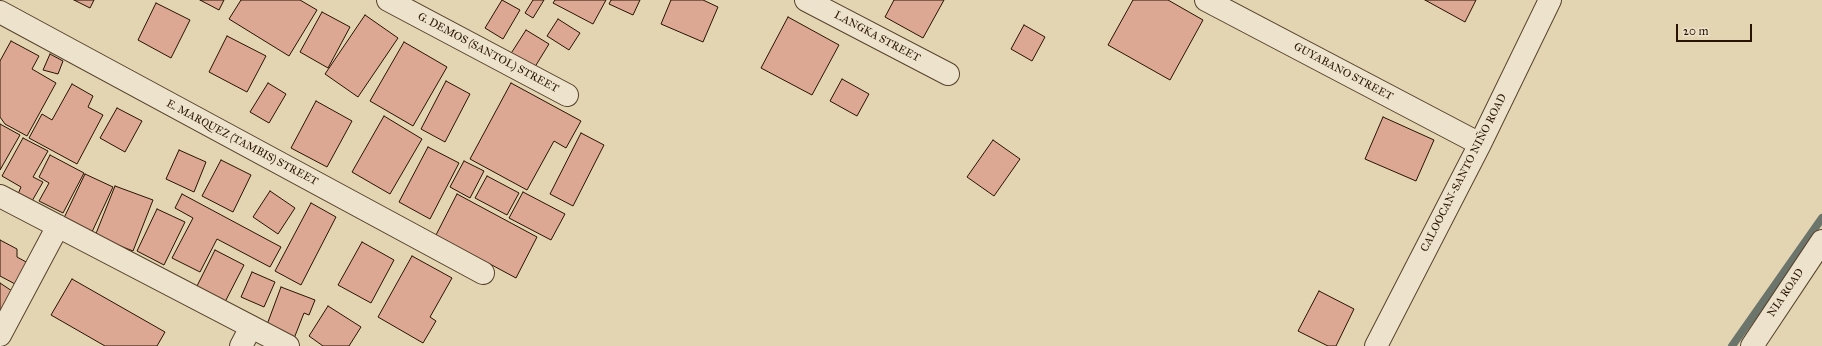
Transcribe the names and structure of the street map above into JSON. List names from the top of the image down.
{
  "streets": {
    "street": [
      "LANGKA STREET",
      "G. DEMOS (SANTOL) STREET",
      "GUYABANO STREET",
      "E. MARQUEZ (TAMBIS) STREET",
      "CALOOCAN-SANTO NIÑO ROAD",
      "NIA ROAD"
    ]
  },
  "crossings": [
    ["GUYABANO STREET", "CALOOCAN-SANTO NIÑO ROAD"]
  ],
  "scale_bar": "20 m"
}
